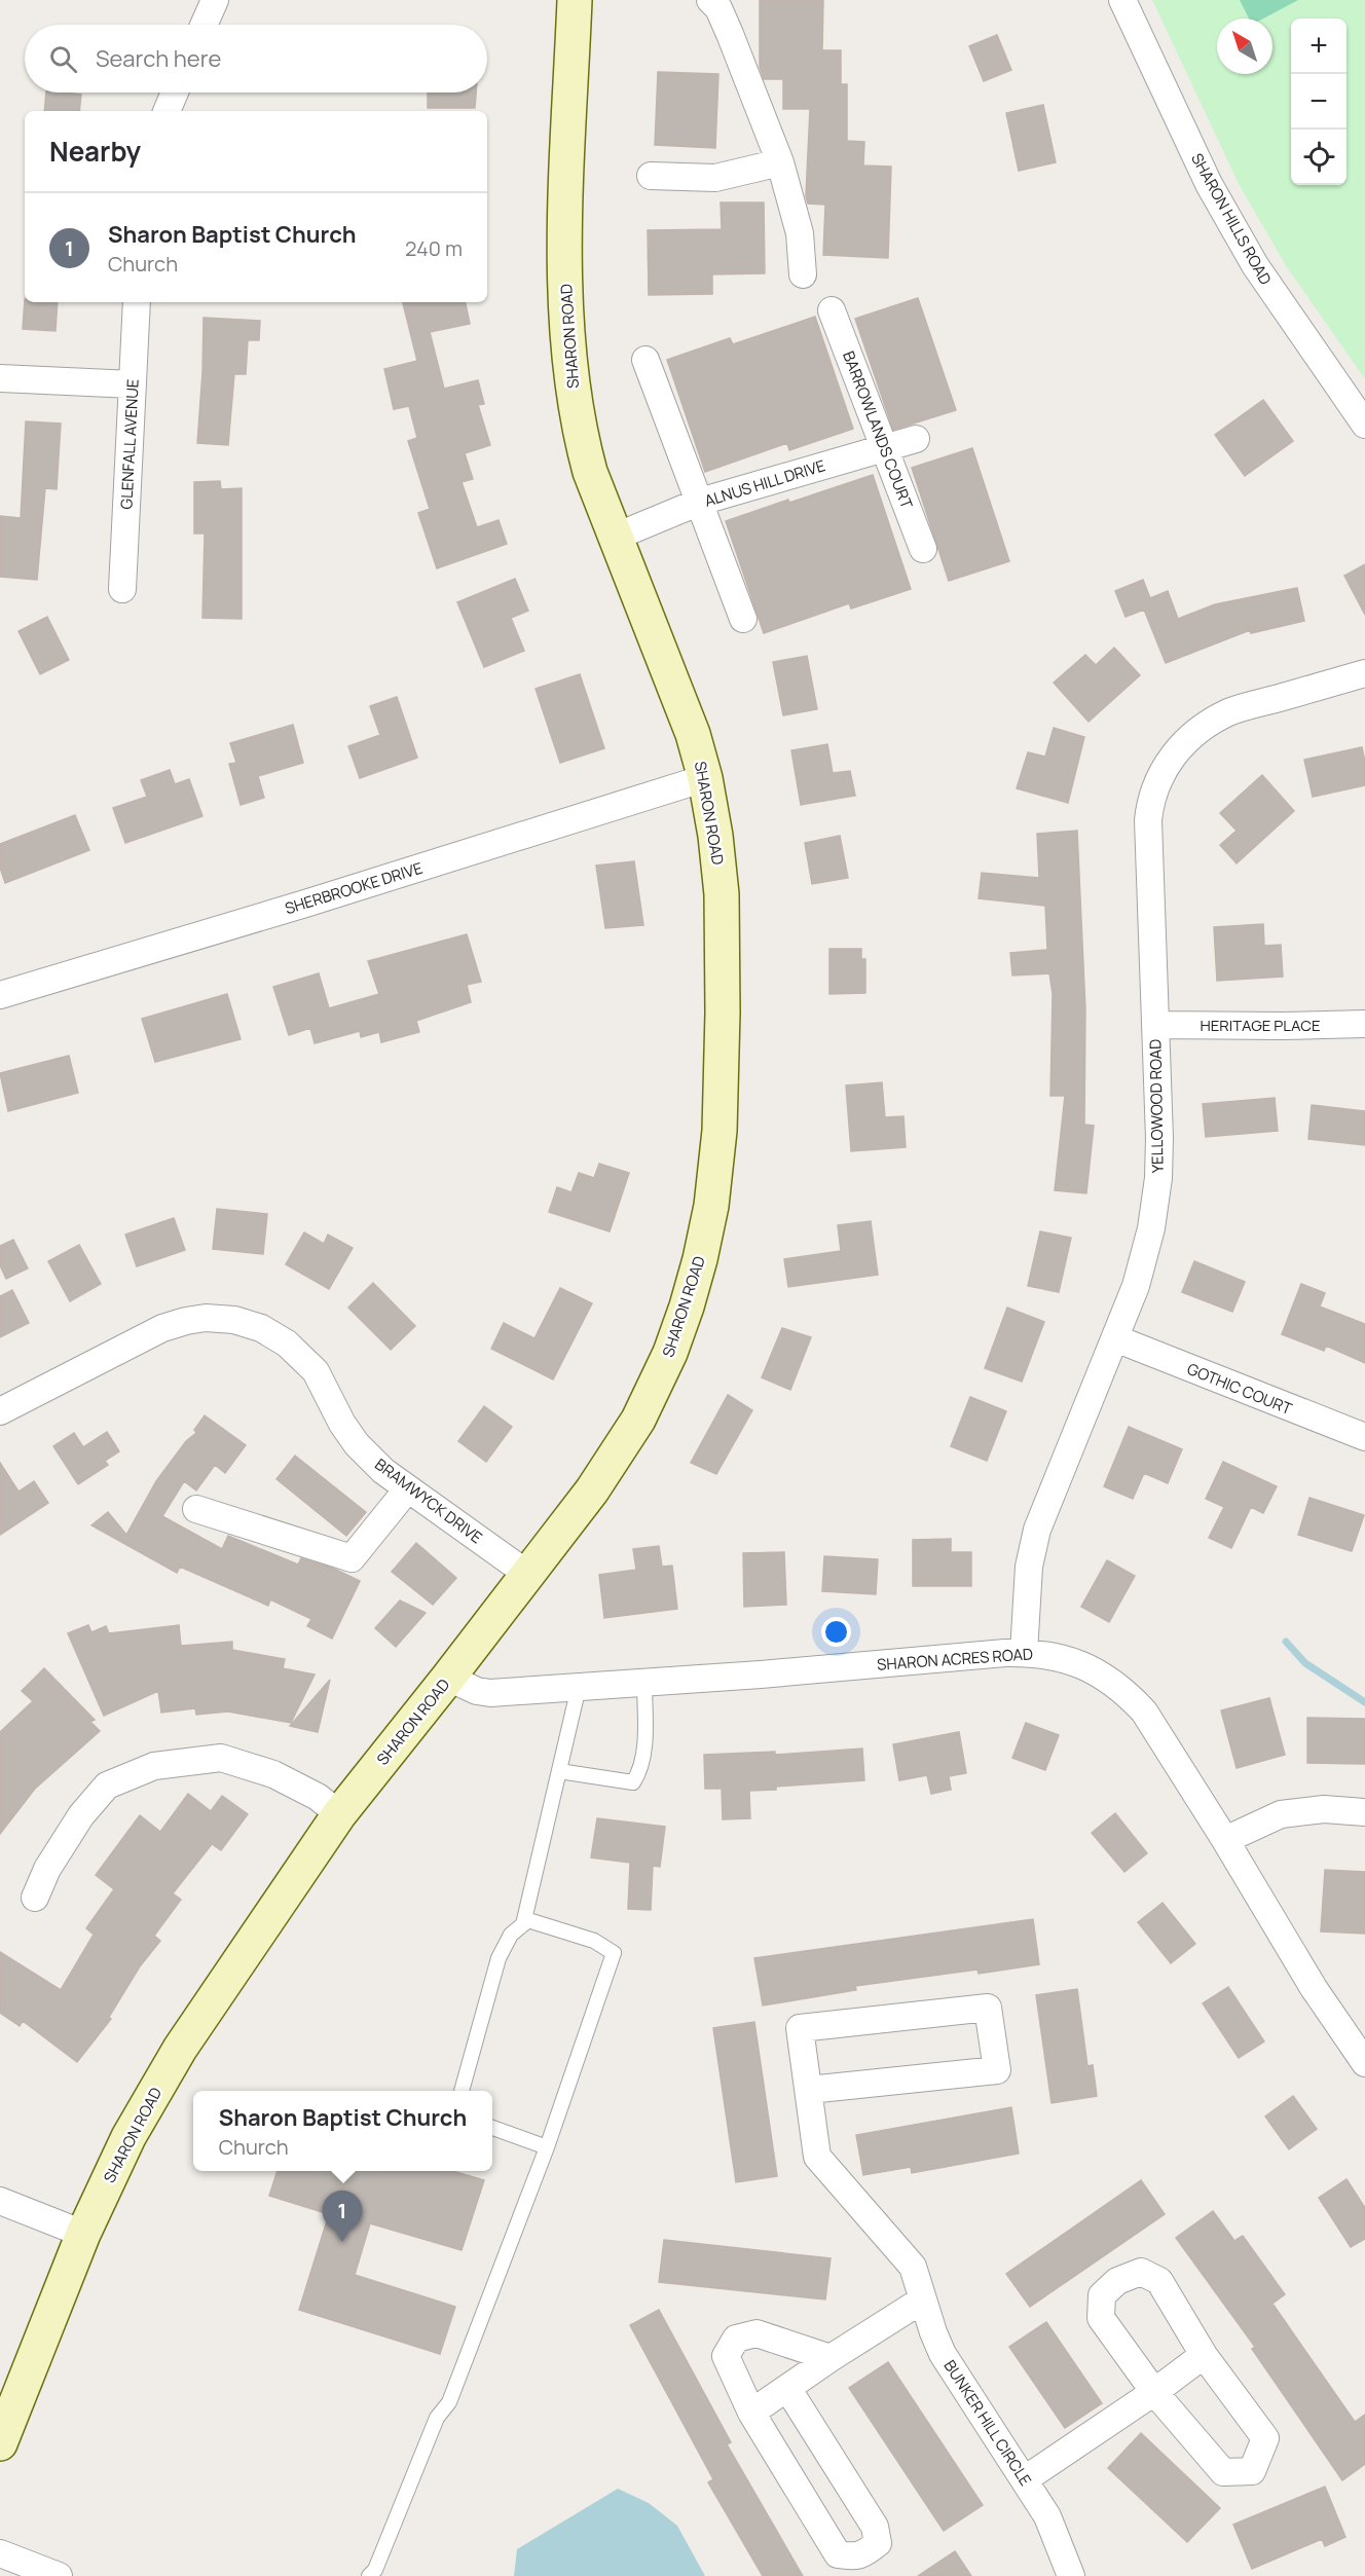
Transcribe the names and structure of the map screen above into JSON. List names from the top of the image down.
{
  "streets": {
    "main road": ["SHARON ROAD"],
    "street": [
      "SHARON HILLS ROAD",
      "BARROWLANDS COURT",
      "GLENFALL AVENUE",
      "ALNUS HILL DRIVE",
      "SHERBROOKE DRIVE",
      "HERITAGE PLACE",
      "YELLOWOOD ROAD",
      "GOTHIC COURT",
      "BRAMWYCK DRIVE",
      "SHARON ACRES ROAD",
      "BUNKER HILL CIRCLE"
    ]
  },
  "crossings": [
    ["SHARON ROAD", "ALNUS HILL DRIVE"],
    ["SHARON ROAD", "SHERBROOKE DRIVE"],
    ["SHARON ROAD", "BRAMWYCK DRIVE"],
    ["SHARON ROAD", "SHARON ACRES ROAD"],
    ["BARROWLANDS COURT", "ALNUS HILL DRIVE"],
    ["HERITAGE PLACE", "YELLOWOOD ROAD"],
    ["YELLOWOOD ROAD", "GOTHIC COURT"],
    ["YELLOWOOD ROAD", "SHARON ACRES ROAD"]
  ],
  "north": "top left",
  "page": {
    "map_buttons": ["+", "−"],
    "search": "Search here",
    "heading": "Nearby",
    "list": [
      {
        "mark": "1",
        "name": "Sharon Baptist Church",
        "note": "Church",
        "value": "240 m"
      }
    ],
    "popup": ["Sharon Baptist Church", "Church"],
    "pins": "1"
  }
}
